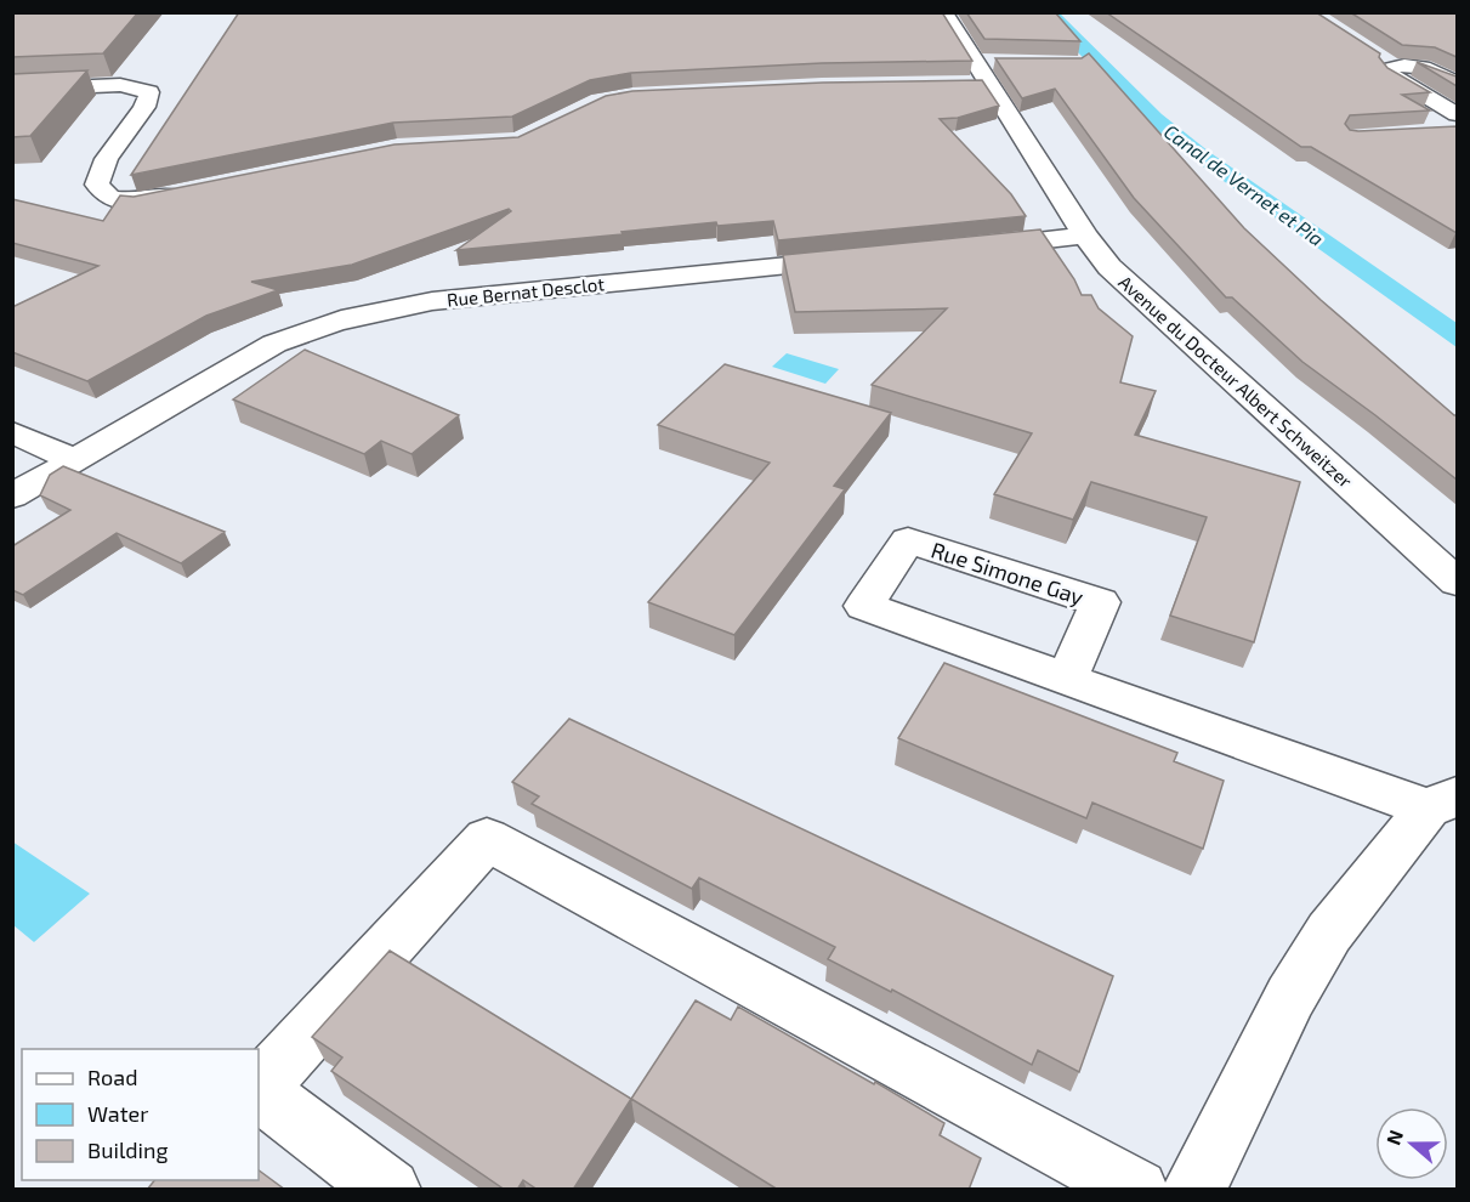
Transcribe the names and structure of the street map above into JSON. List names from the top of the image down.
{
  "streets": {
    "street": ["Rue Bernat Desclot", "Avenue du Docteur Albert Schweitzer", "Rue Simone Gay"]
  },
  "water": ["Canal de Vernet et Pia"],
  "legend": ["Road", "Water", "Building"],
  "north": "left"
}
